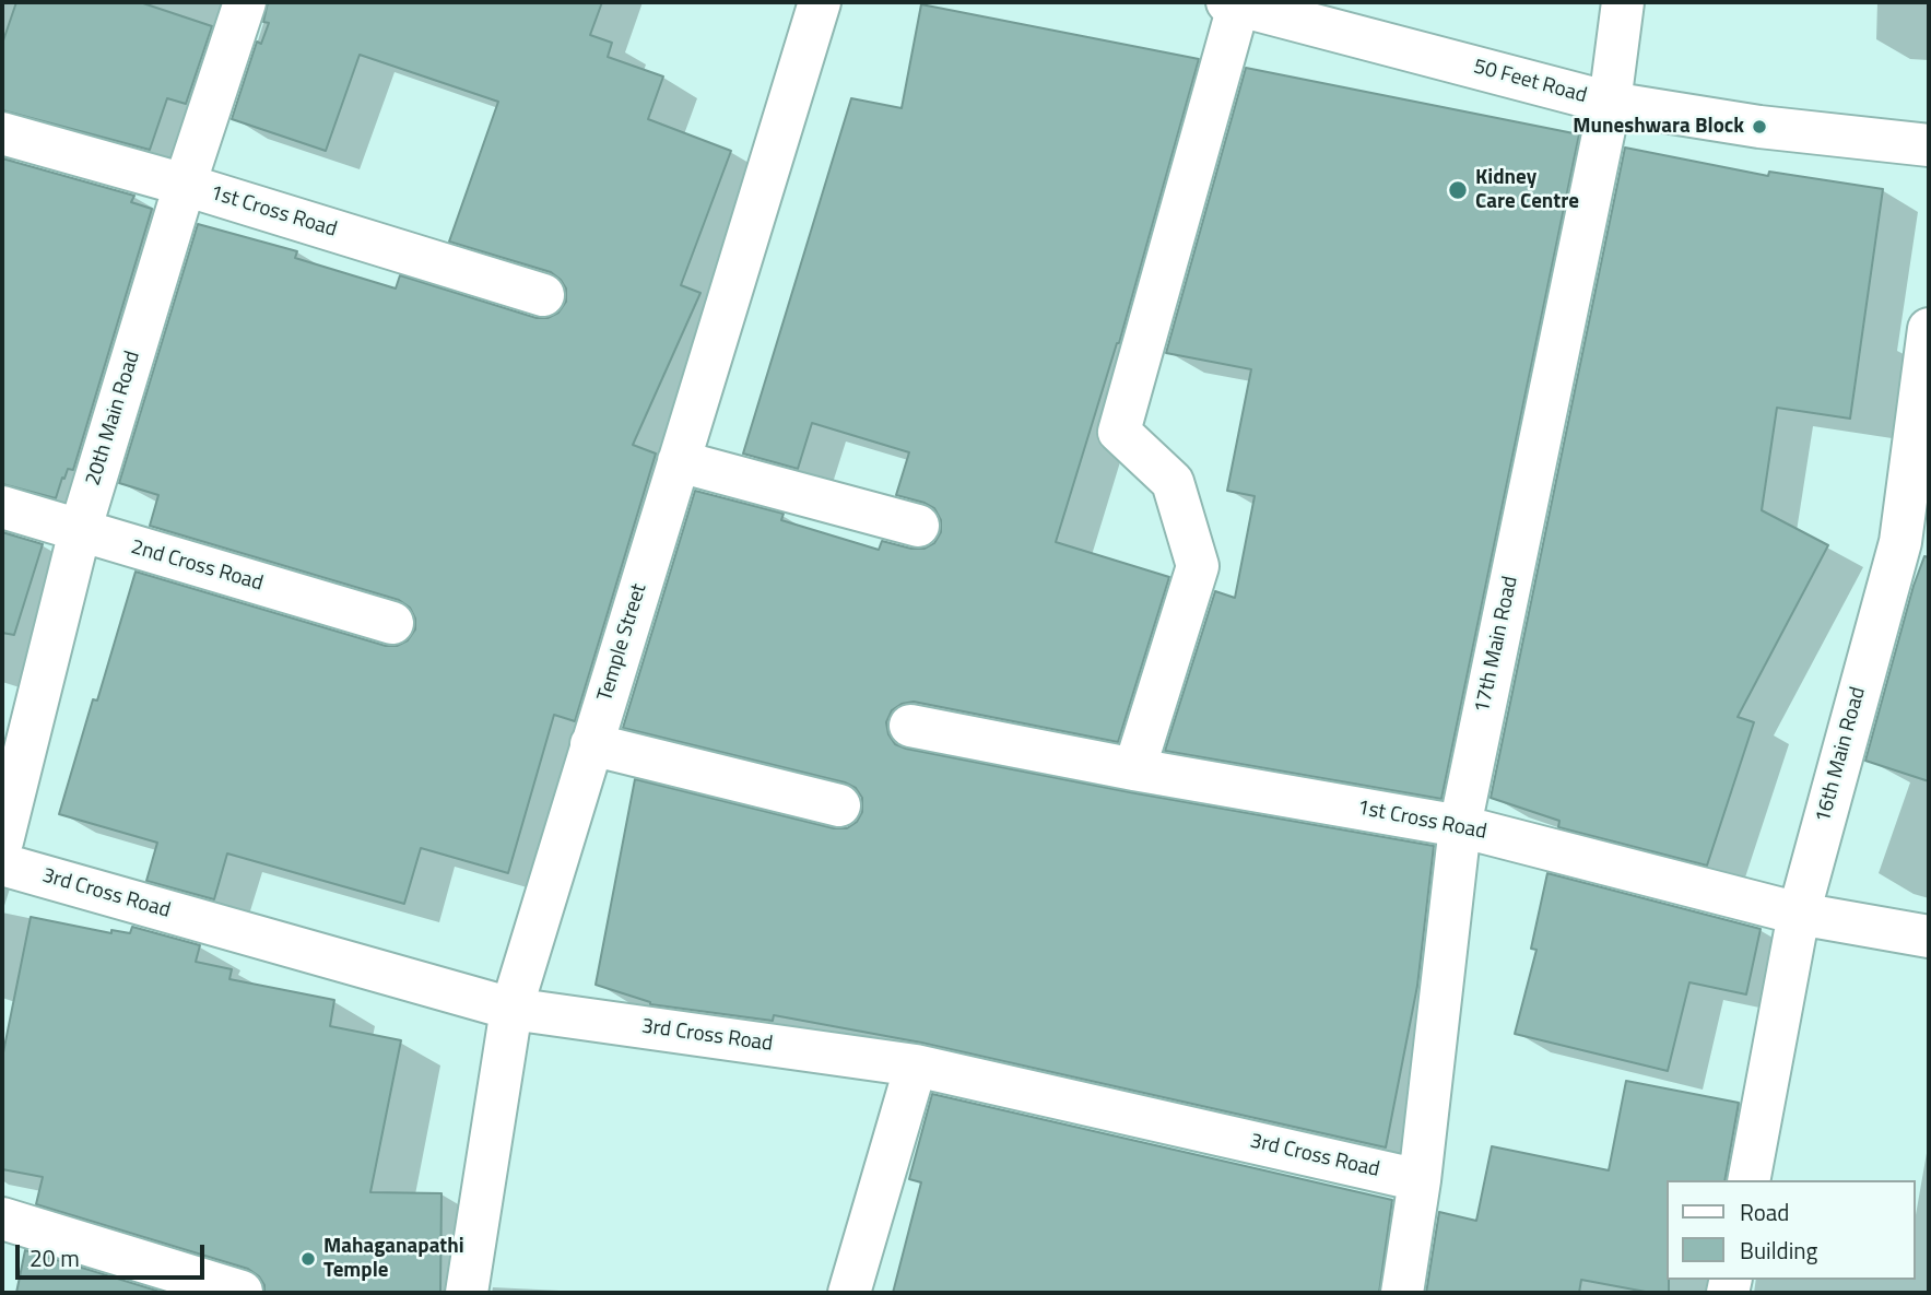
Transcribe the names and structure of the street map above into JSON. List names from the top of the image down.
{
  "streets": {
    "street": [
      "50 Feet Road",
      "1st Cross Road",
      "20th Main Road",
      "2nd Cross Road",
      "Temple Street",
      "17th Main Road",
      "16th Main Road",
      "3rd Cross Road"
    ]
  },
  "crossings": [
    ["50 Feet Road", "17th Main Road"],
    ["1st Cross Road", "20th Main Road"],
    ["1st Cross Road", "17th Main Road"],
    ["1st Cross Road", "16th Main Road"],
    ["20th Main Road", "2nd Cross Road"],
    ["Temple Street", "3rd Cross Road"],
    ["17th Main Road", "3rd Cross Road"]
  ],
  "places": ["Muneshwara Block", "Kidney Care Centre", "Mahaganapathi Temple"],
  "legend": ["Road", "Building"],
  "scale_bar": "20 m"
}
